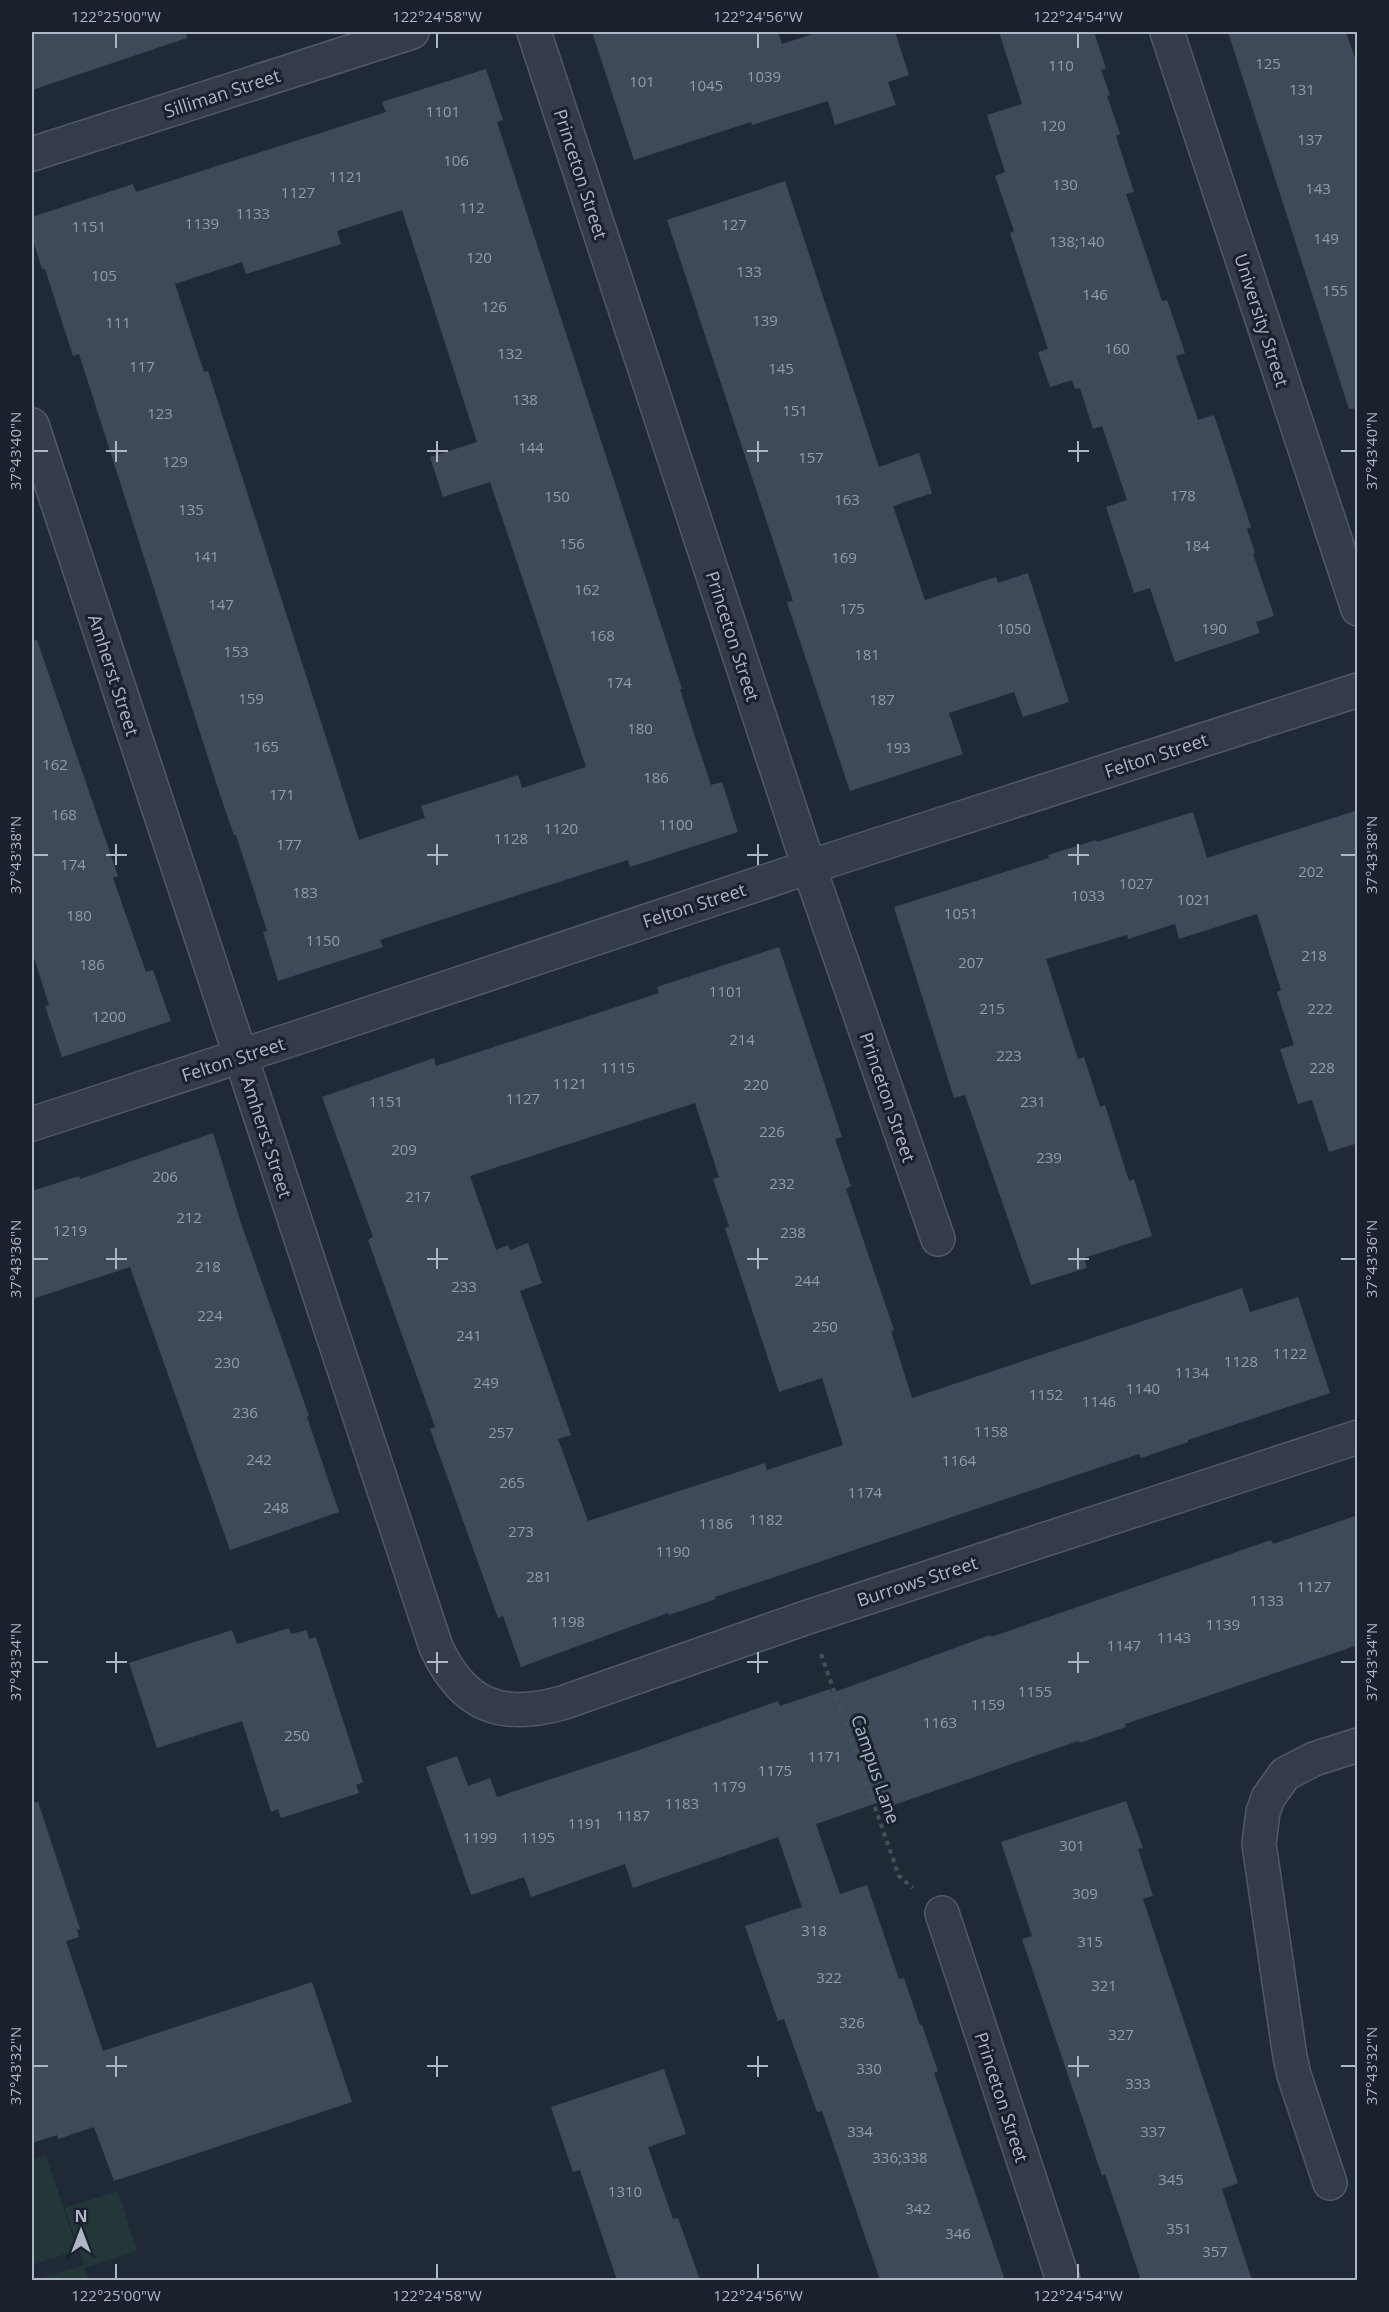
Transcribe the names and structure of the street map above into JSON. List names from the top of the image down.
{
  "streets": {
    "street": [
      "Silliman Street",
      "Princeton Street",
      "University Street",
      "Amherst Street",
      "Felton Street",
      "Burrows Street"
    ],
    "path": ["Campus Lane"]
  },
  "crossings": [
    ["Princeton Street", "Felton Street"],
    ["Princeton Street", "Campus Lane"],
    ["Amherst Street", "Felton Street"],
    ["Amherst Street", "Burrows Street"],
    ["Burrows Street", "Campus Lane"]
  ],
  "house_numbers": [
    "125",
    "110",
    "1039",
    "101",
    "1045",
    "131",
    "1101",
    "120",
    "137",
    "106",
    "1121",
    "130",
    "143",
    "1127",
    "112",
    "1133",
    "1139",
    "127",
    "1151",
    "149",
    "138;140",
    "120",
    "133",
    "105",
    "155",
    "146",
    "126",
    "139",
    "111",
    "160",
    "132",
    "117",
    "145",
    "138",
    "151",
    "123",
    "144",
    "157",
    "129",
    "178",
    "150",
    "163",
    "135",
    "156",
    "184",
    "141",
    "169",
    "162",
    "147",
    "175",
    "1050",
    "190",
    "168",
    "153",
    "181",
    "174",
    "159",
    "187",
    "180",
    "165",
    "193",
    "162",
    "186",
    "171",
    "168",
    "1100",
    "1120",
    "1128",
    "177",
    "174",
    "202",
    "1027",
    "183",
    "1033",
    "1021",
    "1051",
    "180",
    "1150",
    "218",
    "207",
    "186",
    "1101",
    "215",
    "222",
    "1200",
    "214",
    "223",
    "1115",
    "228",
    "1121",
    "220",
    "1127",
    "1151",
    "231",
    "226",
    "209",
    "239",
    "206",
    "232",
    "217",
    "212",
    "1219",
    "238",
    "218",
    "244",
    "233",
    "224",
    "250",
    "241",
    "1122",
    "1128",
    "230",
    "1134",
    "249",
    "1140",
    "1152",
    "1146",
    "236",
    "1158",
    "257",
    "242",
    "1164",
    "265",
    "1174",
    "248",
    "1182",
    "1186",
    "273",
    "1190",
    "281",
    "1127",
    "1133",
    "1198",
    "1139",
    "1143",
    "1147",
    "1155",
    "1159",
    "1163",
    "250",
    "1171",
    "1175",
    "1179",
    "1183",
    "1187",
    "1191",
    "1199",
    "1195",
    "301",
    "309",
    "318",
    "315",
    "322",
    "321",
    "326",
    "327",
    "330",
    "333",
    "334",
    "337",
    "336;338",
    "345",
    "1310",
    "342",
    "351",
    "346",
    "357"
  ],
  "north": "top",
  "coordinates": [
    "122°25'00\"W",
    "122°24'58\"W",
    "122°24'56\"W",
    "122°24'54\"W",
    "37°43'40\"N",
    "37°43'38\"N",
    "37°43'36\"N",
    "37°43'34\"N",
    "37°43'32\"N"
  ]
}
